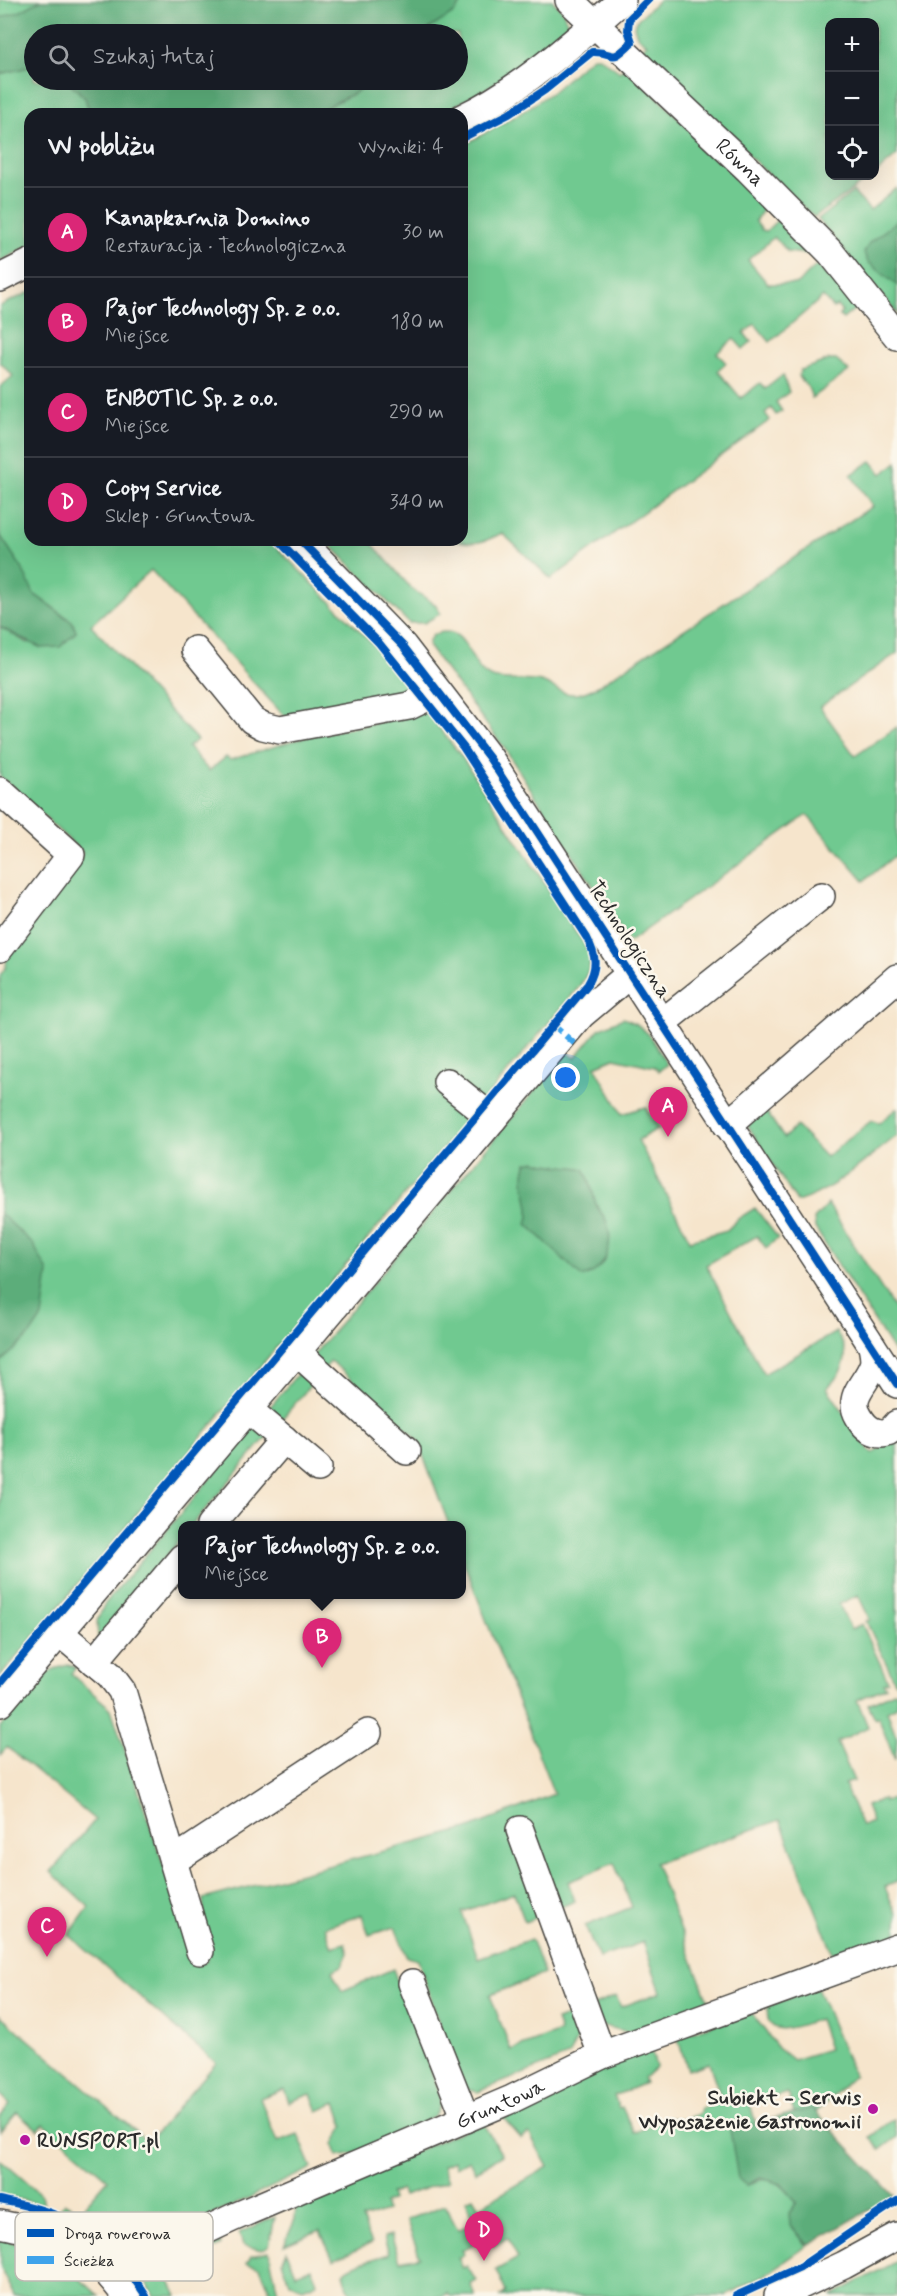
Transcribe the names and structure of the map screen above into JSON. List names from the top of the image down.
{
  "streets": {
    "street": ["Równa", "Technologiczna", "Gruntowa"]
  },
  "places": ["Subiekt - Serwis Wyposażenie Gastronomii", "RUNSPORT.pl"],
  "legend": ["Droga rowerowa", "Ścieżka"],
  "page": {
    "map_buttons": ["+", "−"],
    "search": "Szukaj tutaj",
    "heading": ["W pobliżu", "Wyniki: 4"],
    "list": [
      {
        "mark": "A",
        "name": "Kanapkarnia Domino",
        "note": "Restauracja · Technologiczna",
        "value": "30 m"
      },
      {
        "mark": "B",
        "name": "Pajor Technology Sp. z o.o.",
        "note": "Miejsce",
        "value": "180 m"
      },
      {
        "mark": "C",
        "name": "ENBOTIC Sp. z o.o.",
        "note": "Miejsce",
        "value": "290 m"
      },
      {
        "mark": "D",
        "name": "Copy Service",
        "note": "Sklep · Gruntowa",
        "value": "340 m"
      }
    ],
    "pins": [
      "A",
      "B",
      "C",
      "D"
    ],
    "popup": ["Pajor Technology Sp. z o.o.", "Miejsce"]
  }
}
